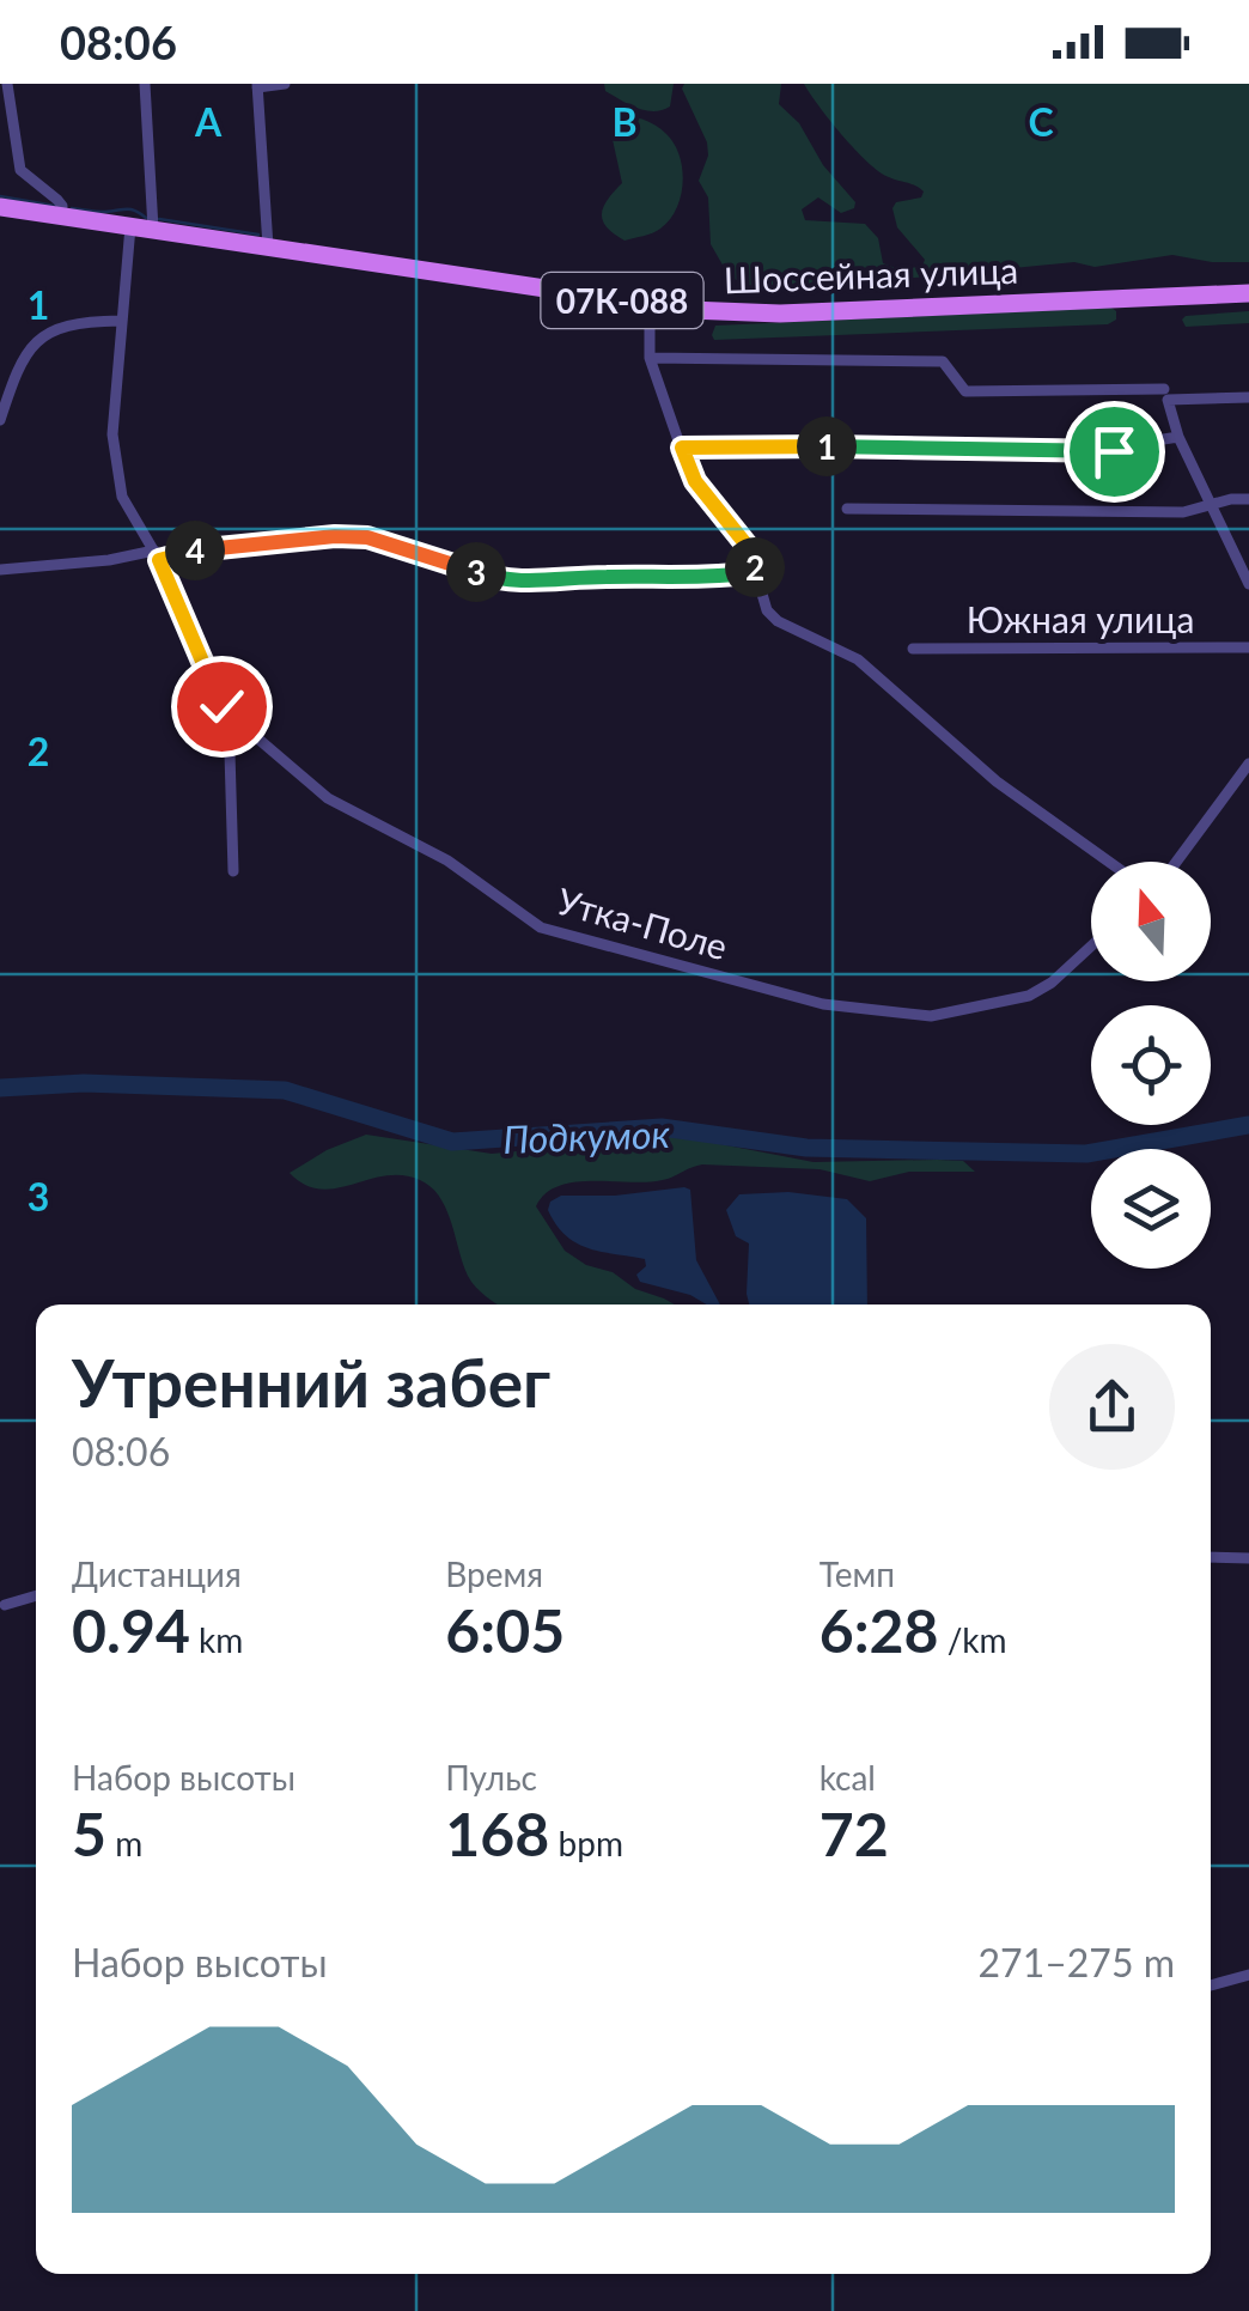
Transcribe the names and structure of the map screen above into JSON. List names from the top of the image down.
{
  "streets": {
    "main road": ["Шоссейная улица", "07К-088"],
    "street": ["Южная улица", "Утка-Поле"]
  },
  "crossings": [
    ["Шоссейная улица", "Утка-Поле"]
  ],
  "water": ["Подкумок"],
  "north": "top",
  "page": {
    "status": "08:06",
    "pins": [
      "1",
      "4",
      "2",
      "3"
    ],
    "heading": ["Утренний забег", "08:06"],
    "stats": [
      ["Дистанция", "0.94 km"],
      ["Время", "6:05"],
      ["Темп", "6:28 /km"],
      ["Набор высоты", "5 m"],
      ["Пульс", "168 bpm"],
      ["kcal", "72"]
    ],
    "chart": ["Набор высоты", "271–275 m"]
  },
  "grid": {
    "columns": ["A", "B", "C"],
    "rows": ["1", "2", "3"]
  }
}
